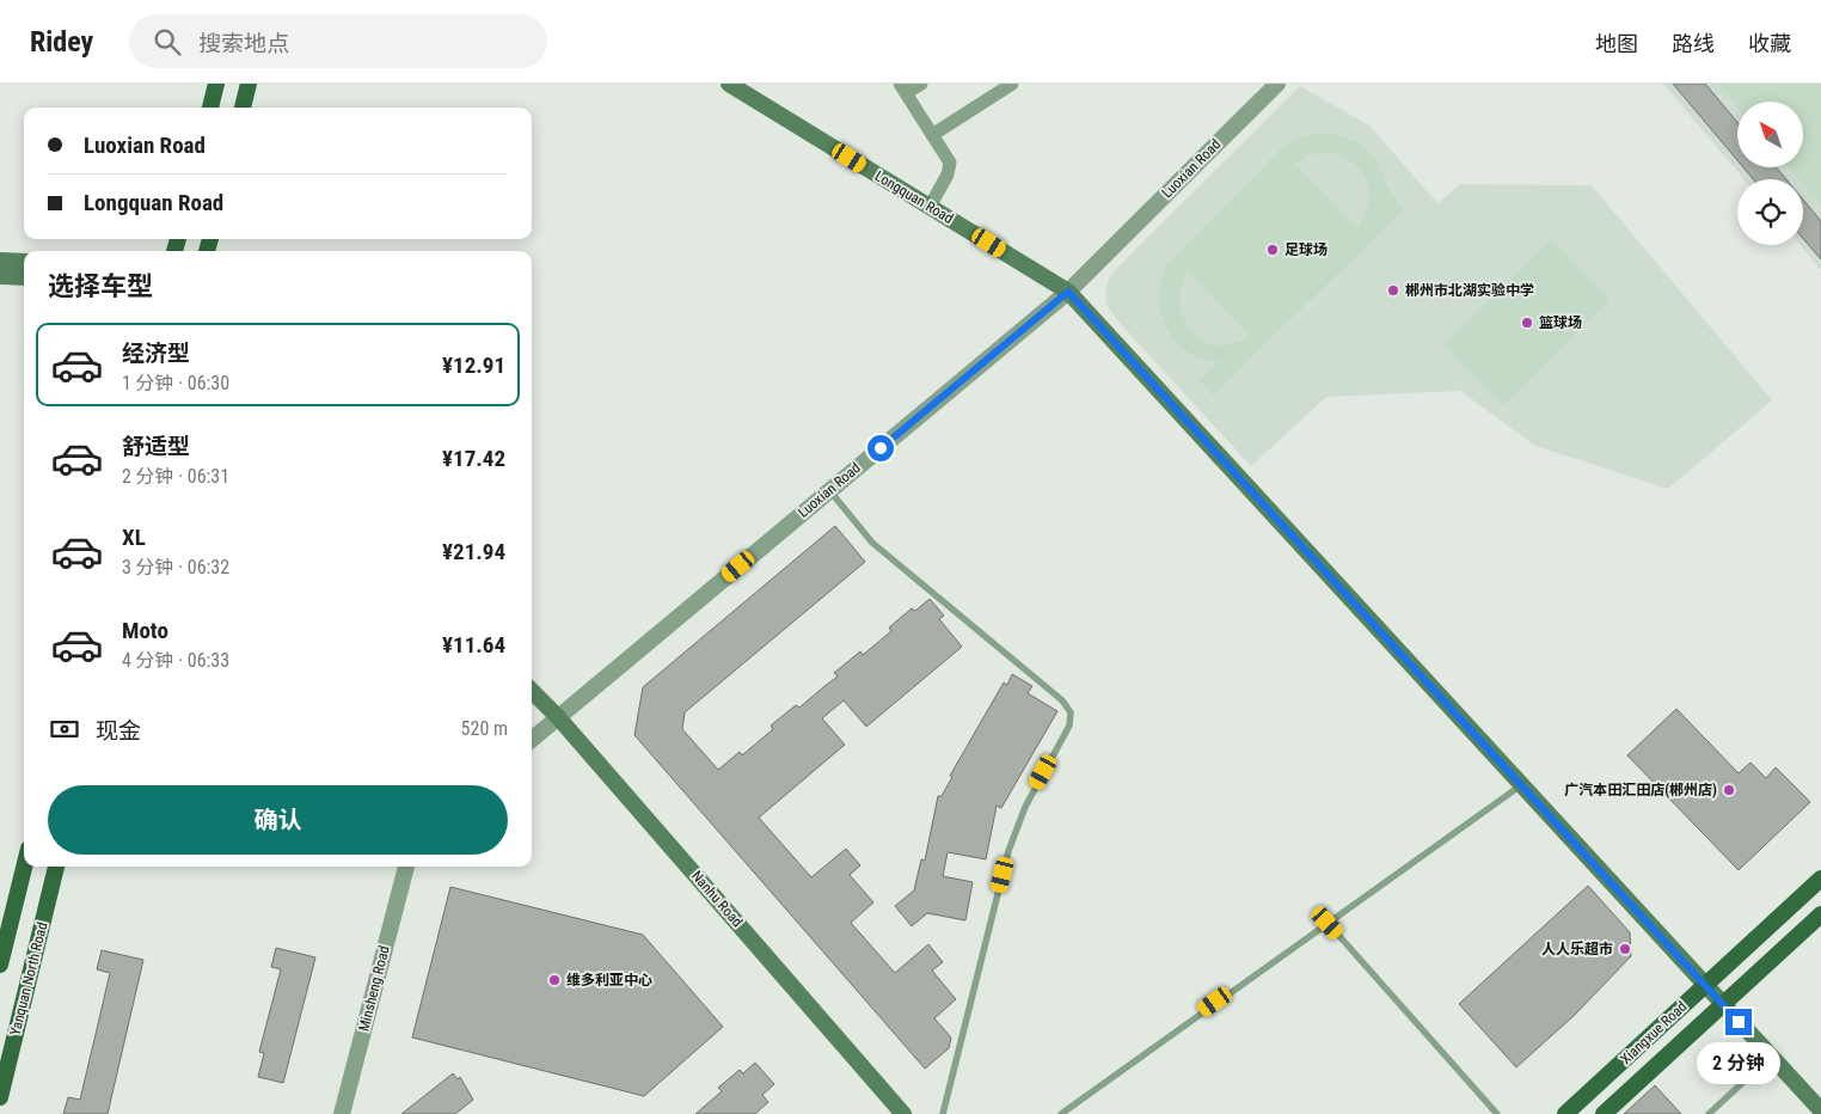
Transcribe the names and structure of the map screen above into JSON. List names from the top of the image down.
{
  "streets": {
    "main road": [
      "Longquan Road",
      "Nanhu Road",
      "Yanquan North Road",
      "Xiangxue Road"
    ],
    "street": ["Luoxian Road", "Minsheng Road"]
  },
  "crossings": [
    ["Luoxian Road", "Longquan Road"],
    ["Luoxian Road", "Nanhu Road"],
    ["Longquan Road", "Xiangxue Road"]
  ],
  "places": [
    "足球场",
    "郴州市北湖实验中学",
    "篮球场",
    "广汽本田汇田店(郴州店)",
    "人人乐超市",
    "维多利亚中心"
  ],
  "north": "top left",
  "page": {
    "header": "Ridey",
    "search": "搜索地点",
    "nav": ["地图", "路线", "收藏"],
    "banner": ["Luoxian Road", "Longquan Road"],
    "heading": "选择车型",
    "list": [
      {
        "name": "经济型",
        "note": "1 分钟 · 06:30",
        "value": "¥12.91"
      },
      {
        "name": "舒适型",
        "note": "2 分钟 · 06:31",
        "value": "¥17.42"
      },
      {
        "name": "XL",
        "note": "3 分钟 · 06:32",
        "value": "¥21.94"
      },
      {
        "name": "Moto",
        "note": "4 分钟 · 06:33",
        "value": "¥11.64"
      }
    ],
    "pay": ["现金", "520 m"],
    "buttons": "确认",
    "bubble": "2 分钟"
  }
}
